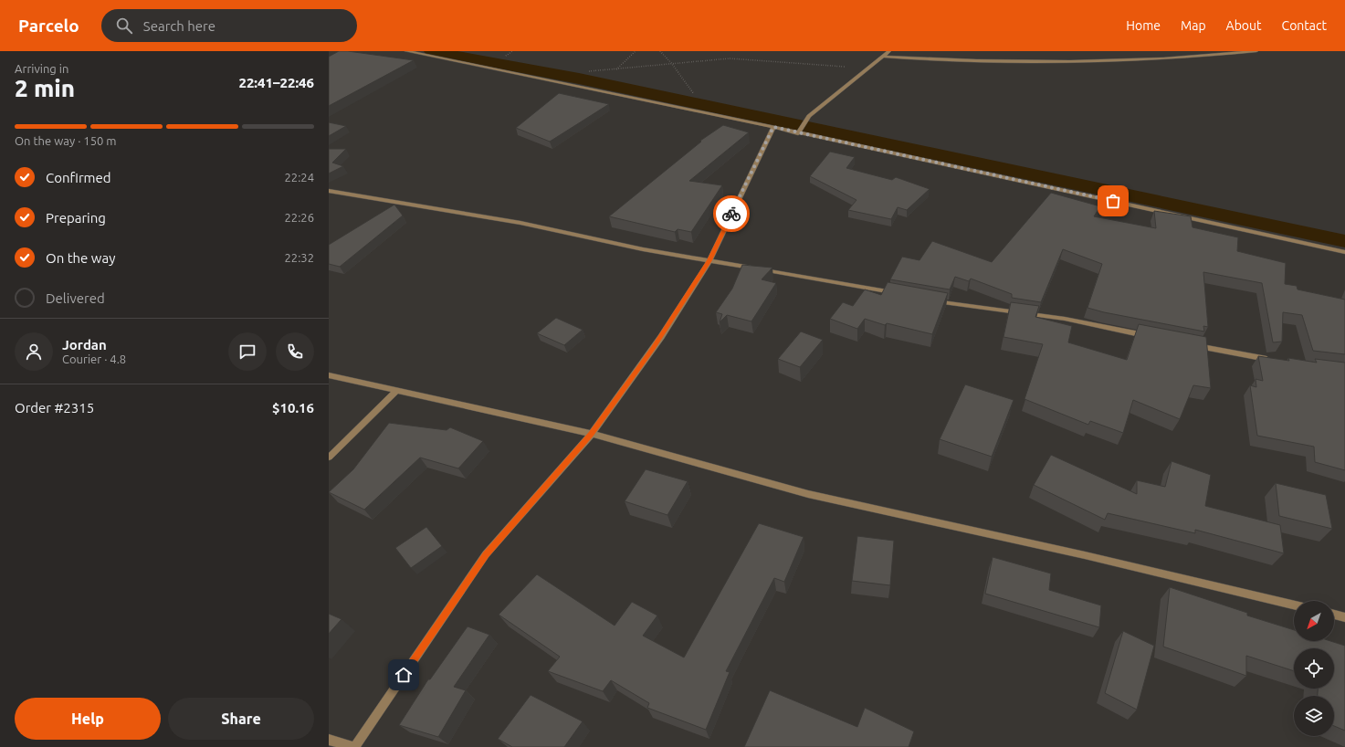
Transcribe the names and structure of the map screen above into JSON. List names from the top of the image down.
{
  "north": "bottom left",
  "page": {
    "header": "Parcelo",
    "search": "Search here",
    "nav": [
      "Home",
      "Map",
      "About",
      "Contact"
    ],
    "heading": ["2 min", "Arriving in", "22:41–22:46"],
    "panel": [
      "Jordan",
      "Courier · 4.8",
      "Order #2315",
      "$10.16"
    ],
    "bar": "On the way · 150 m",
    "list": [
      ["Confirmed", "22:24"],
      ["Preparing", "22:26"],
      ["On the way", "22:32"],
      "Delivered"
    ],
    "buttons": ["Help", "Share"]
  }
}
